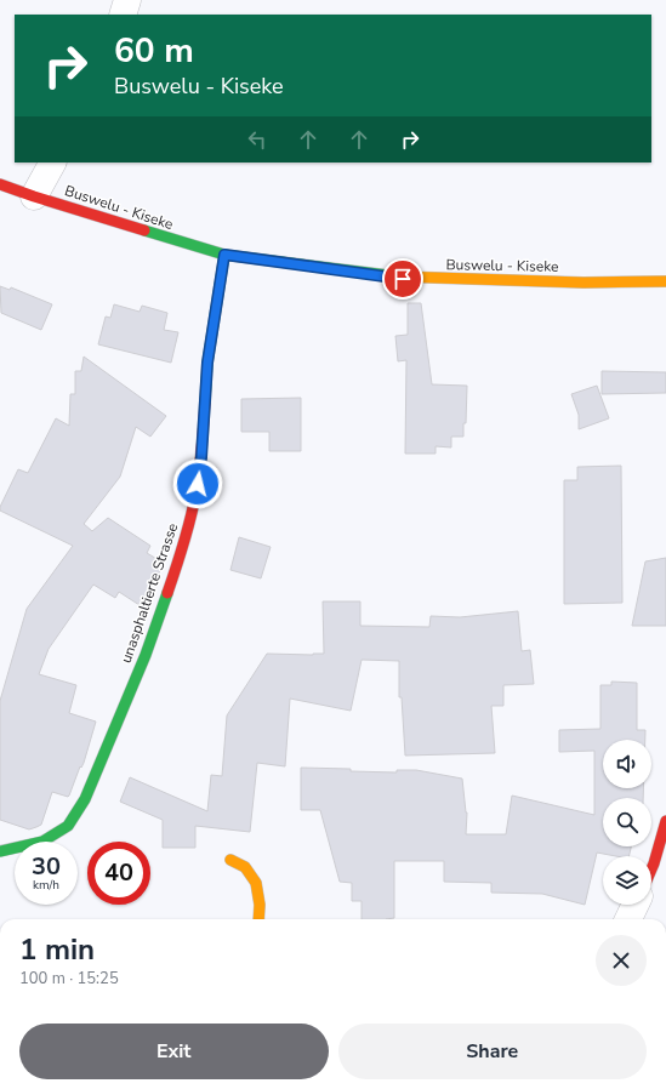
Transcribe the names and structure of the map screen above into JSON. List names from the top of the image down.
{
  "streets": {
    "street": ["Buswelu - Kiseke", "unasphaltierte Strasse"]
  },
  "crossings": [
    ["Buswelu - Kiseke", "unasphaltierte Strasse"]
  ],
  "page": {
    "turn": ["60 m", "Buswelu - Kiseke"],
    "speed": "30 km/h",
    "limit": "40",
    "heading": ["1 min", "100 m · 15:25"],
    "buttons": ["Exit", "Share"]
  }
}
